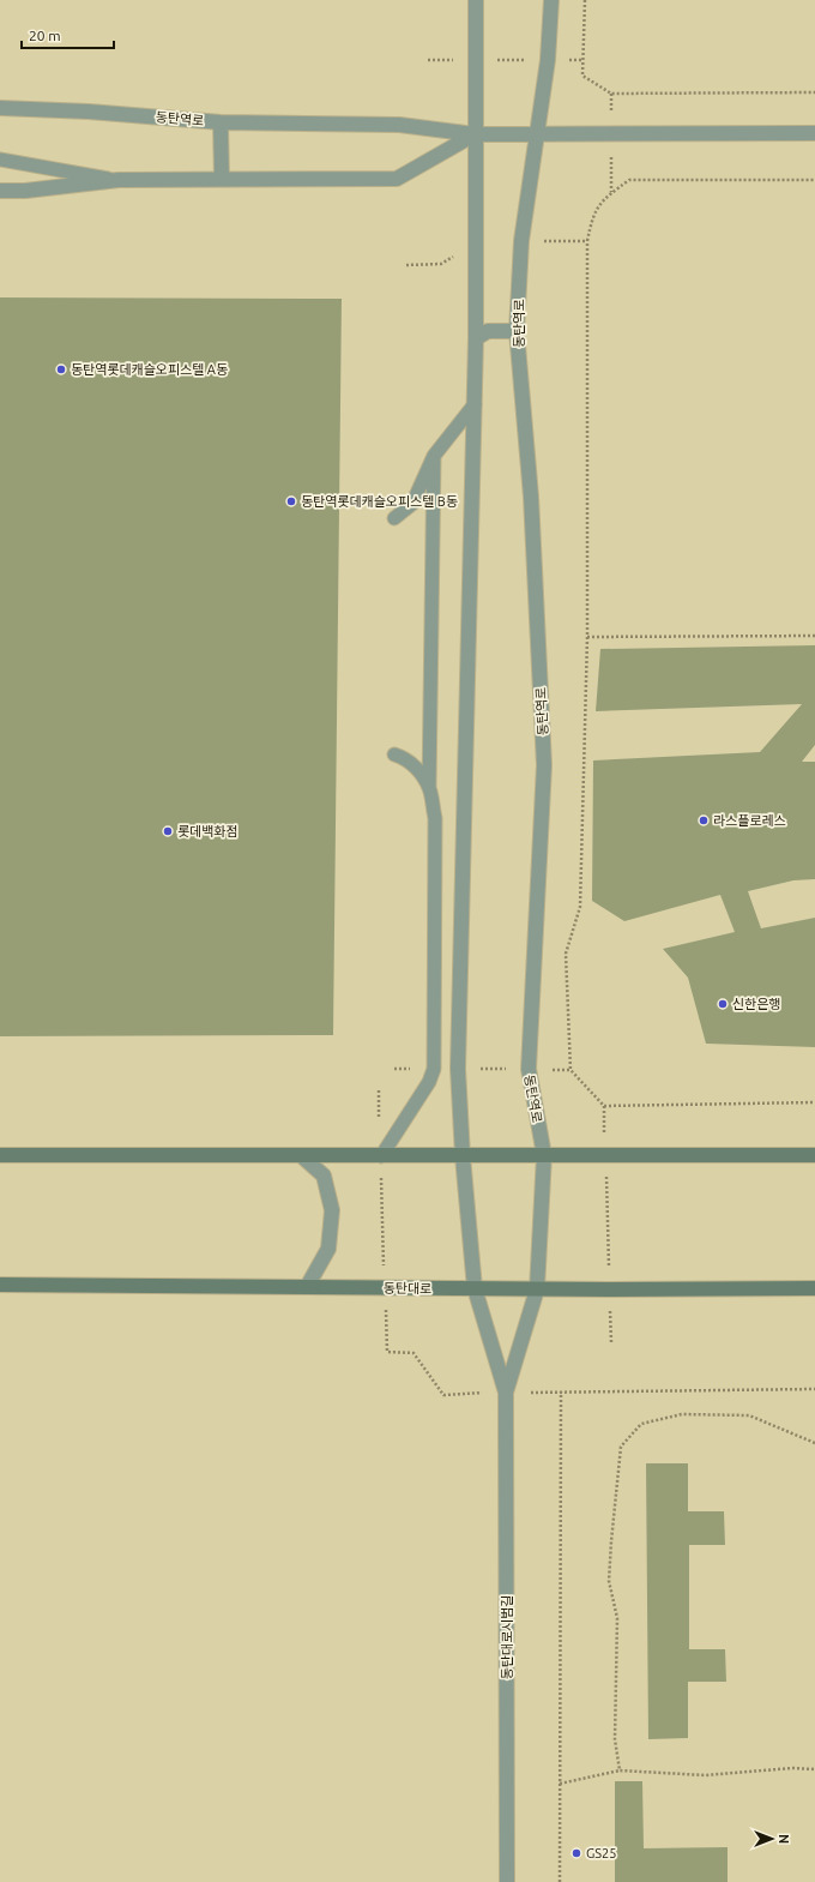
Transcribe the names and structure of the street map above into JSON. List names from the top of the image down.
{
  "streets": {
    "main road": ["동탄대로"],
    "street": ["동탄역로", "동탄대로시범길"]
  },
  "crossings": [
    ["동탄역로", "동탄대로"],
    ["동탄역로", "동탄대로시범길"],
    ["동탄대로", "동탄대로시범길"]
  ],
  "places": [
    "동탄역롯데캐슬오피스텔 A동",
    "동탄역롯데캐슬오피스텔 B동",
    "라스플로레스",
    "롯데백화점",
    "신한은행",
    "GS25"
  ],
  "scale_bar": "20 m",
  "north": "right"
}
